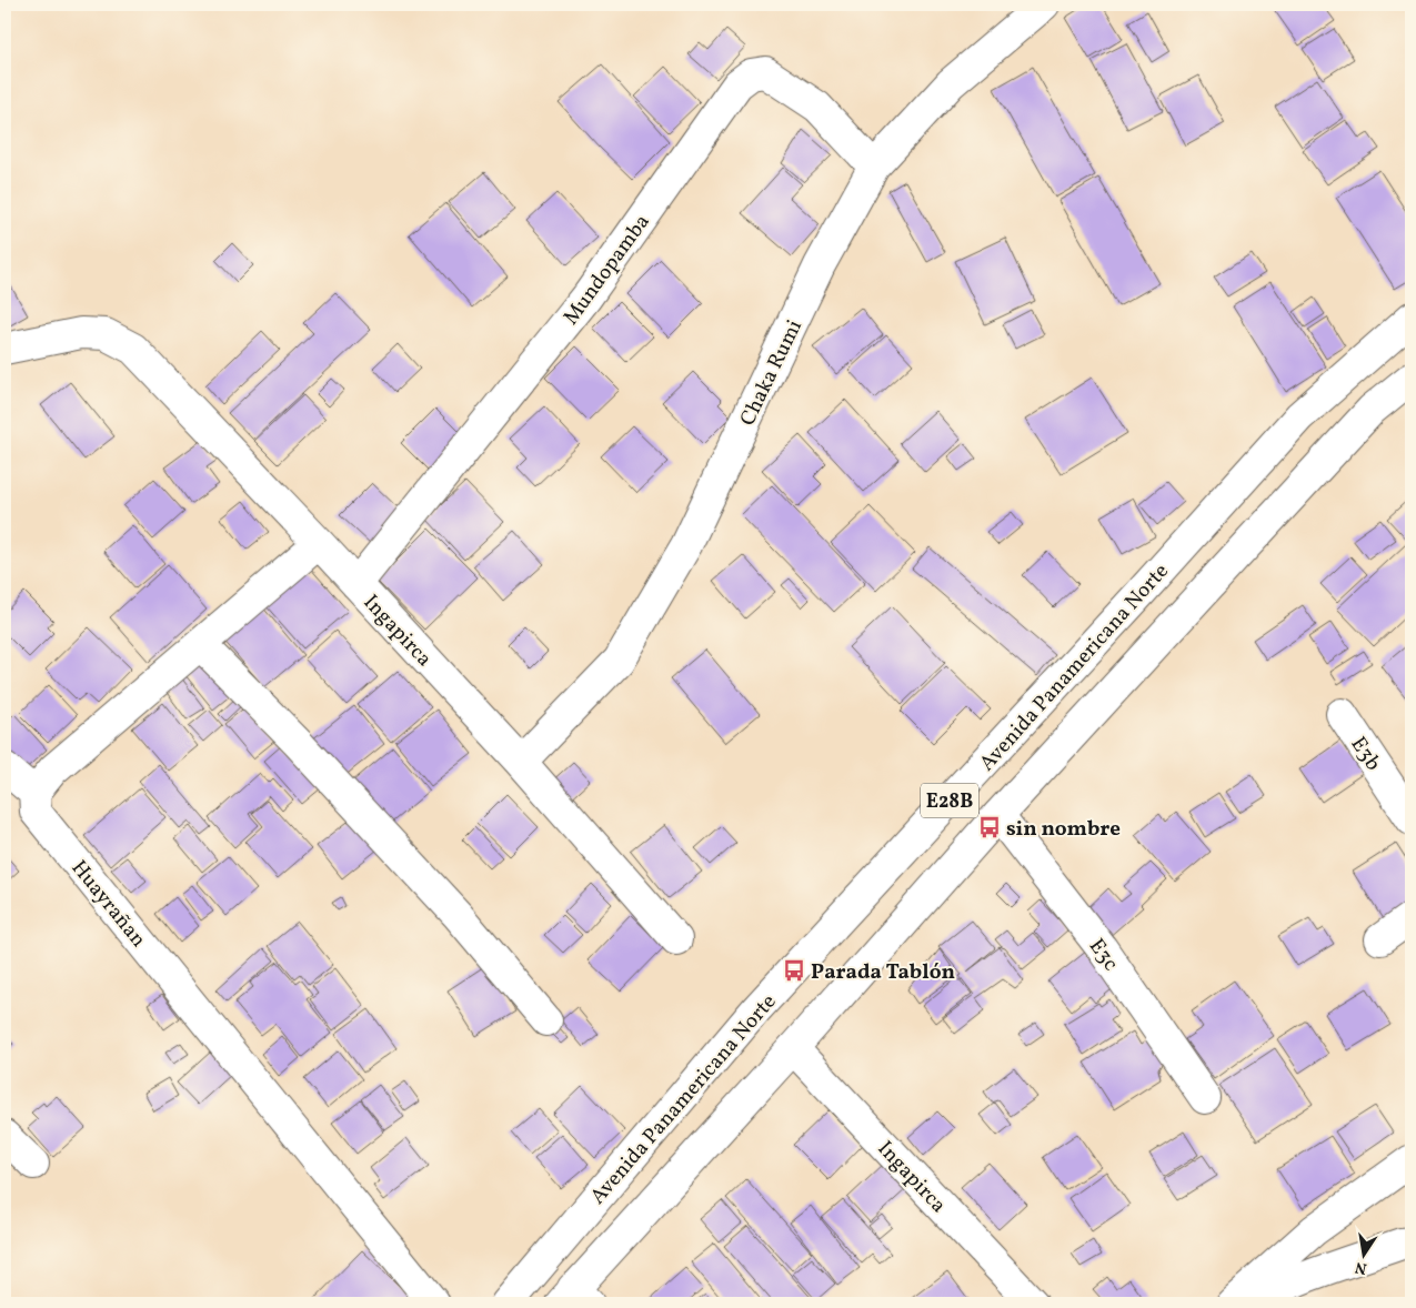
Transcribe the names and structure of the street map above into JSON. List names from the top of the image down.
{
  "streets": {
    "main road": [
      "Mundopamba",
      "Chaka Rumi",
      "Ingapirca",
      "Avenida Panamericana Norte",
      "E3b",
      "E28B",
      "Huayrañan",
      "E3c"
    ]
  },
  "crossings": [
    ["Mundopamba", "Chaka Rumi"],
    ["Mundopamba", "Ingapirca"],
    ["Chaka Rumi", "Ingapirca"],
    ["Ingapirca", "E28B"],
    ["E28B", "E3c"]
  ],
  "places": {
    "bus stop": ["sin nombre", "Parada Tablón"]
  },
  "north": "bottom"
}
